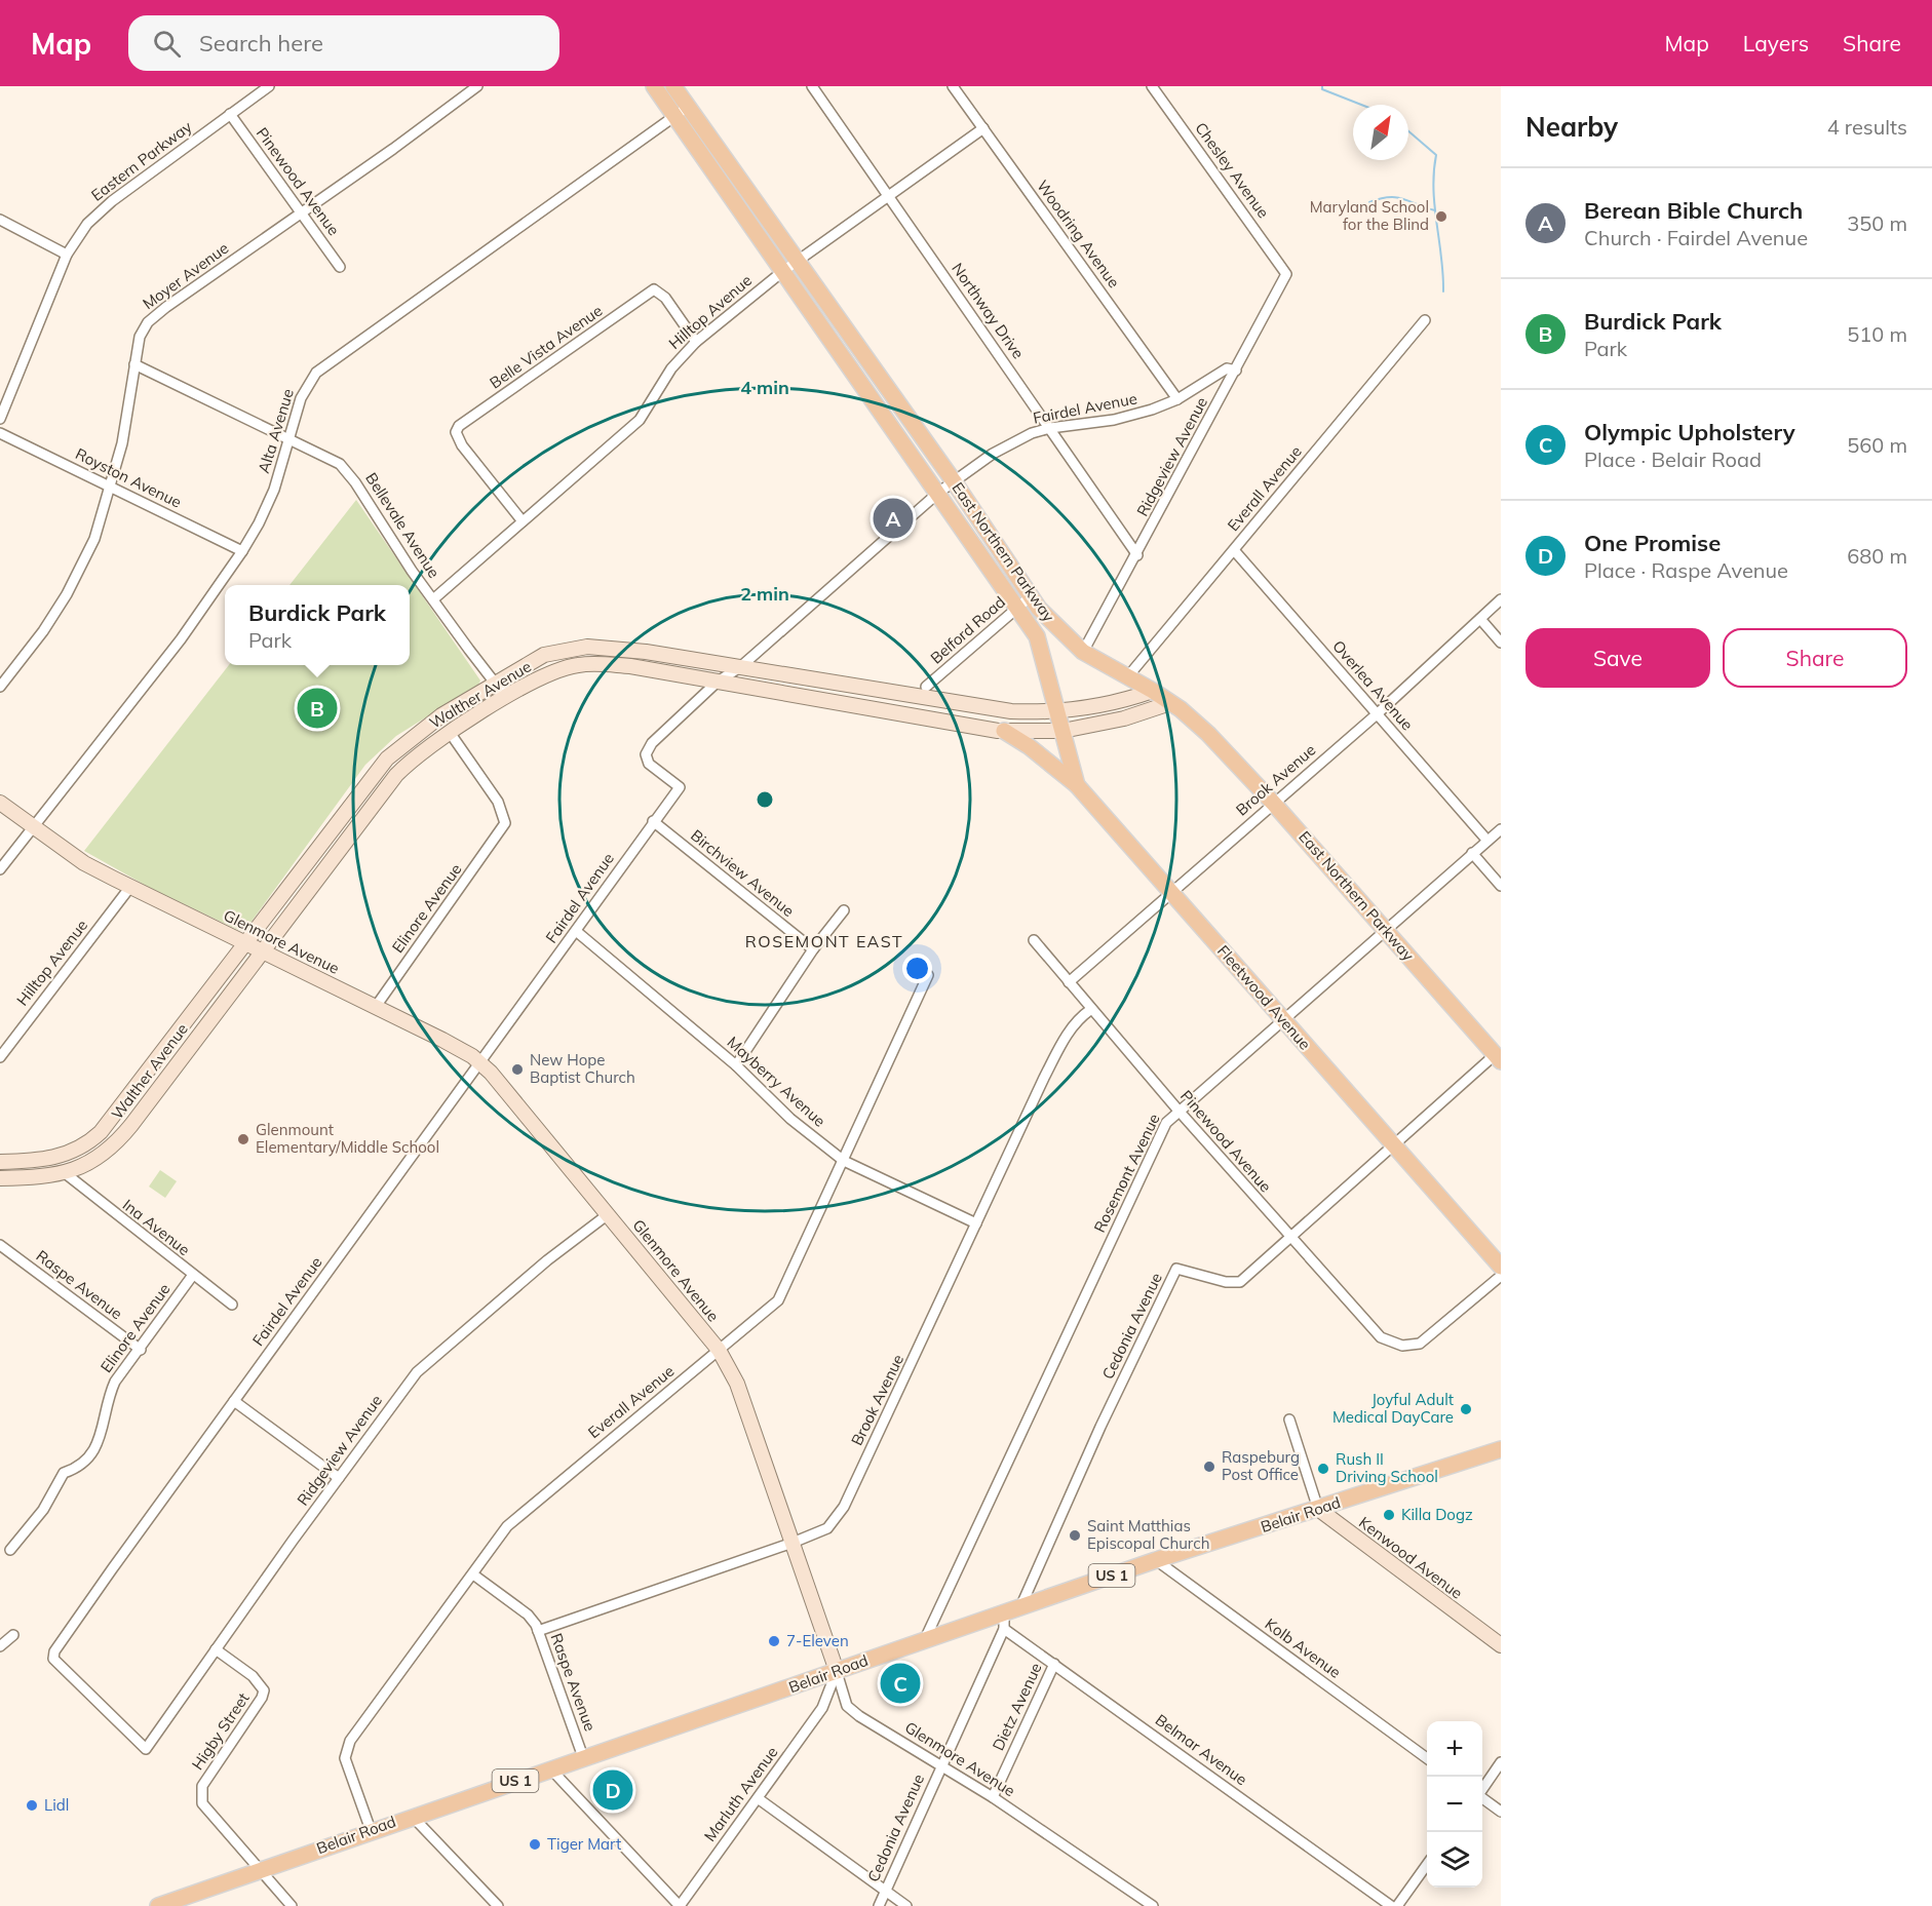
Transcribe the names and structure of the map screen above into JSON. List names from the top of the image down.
{
  "streets": {
    "main road": [
      "East Northern Parkway",
      "Walther Avenue",
      "Glenmore Avenue",
      "Fleetwood Avenue",
      "Belair Road",
      "Kenwood Avenue",
      "US 1"
    ],
    "street": [
      "Eastern Parkway",
      "Chesley Avenue",
      "Pinewood Avenue",
      "Woodring Avenue",
      "Moyer Avenue",
      "Northway Drive",
      "Hilltop Avenue",
      "Belle Vista Avenue",
      "Fairdel Avenue",
      "Alta Avenue",
      "Ridgeview Avenue",
      "Royston Avenue",
      "Everall Avenue",
      "Bellevale Avenue",
      "Belford Road",
      "Overlea Avenue",
      "Brook Avenue",
      "Birchview Avenue",
      "Elinore Avenue",
      "Mayberry Avenue",
      "Rosemont Avenue",
      "Ina Avenue",
      "Raspe Avenue",
      "Cedonia Avenue",
      "Kolb Avenue",
      "Dietz Avenue",
      "Higby Street",
      "Belmar Avenue",
      "Marluth Avenue"
    ]
  },
  "crossings": [
    ["Eastern Parkway", "Pinewood Avenue"],
    ["Chesley Avenue", "Ridgeview Avenue"],
    ["Pinewood Avenue", "Moyer Avenue"],
    ["Pinewood Avenue", "Brook Avenue"],
    ["Pinewood Avenue", "Rosemont Avenue"],
    ["Pinewood Avenue", "Cedonia Avenue"],
    ["Woodring Avenue", "Hilltop Avenue"],
    ["Woodring Avenue", "Fairdel Avenue"],
    ["Moyer Avenue", "Royston Avenue"],
    ["Moyer Avenue", "Bellevale Avenue"],
    ["Northway Drive", "Hilltop Avenue"],
    ["Northway Drive", "Fairdel Avenue"],
    ["Northway Drive", "Ridgeview Avenue"],
    ["Hilltop Avenue", "Belle Vista Avenue"],
    ["Hilltop Avenue", "Bellevale Avenue"],
    ["Hilltop Avenue", "East Northern Parkway"],
    ["Hilltop Avenue", "Glenmore Avenue"],
    ["Fairdel Avenue", "Ridgeview Avenue"],
    ["Fairdel Avenue", "East Northern Parkway"],
    ["Fairdel Avenue", "Walther Avenue"],
    ["Fairdel Avenue", "Birchview Avenue"],
    ["Fairdel Avenue", "Glenmore Avenue"],
    ["Fairdel Avenue", "Mayberry Avenue"],
    ["Alta Avenue", "Royston Avenue"],
    ["Alta Avenue", "Bellevale Avenue"],
    ["Alta Avenue", "East Northern Parkway"],
    ["Alta Avenue", "Glenmore Avenue"],
    ["Ridgeview Avenue", "East Northern Parkway"],
    ["Ridgeview Avenue", "Glenmore Avenue"],
    ["Ridgeview Avenue", "Higby Street"],
    ["Everall Avenue", "East Northern Parkway"],
    ["Everall Avenue", "Overlea Avenue"],
    ["Everall Avenue", "Glenmore Avenue"],
    ["Everall Avenue", "Mayberry Avenue"],
    ["Everall Avenue", "Raspe Avenue"],
    ["Everall Avenue", "Belair Road"],
    ["Bellevale Avenue", "Walther Avenue"],
    ["East Northern Parkway", "Belford Road"],
    ["East Northern Parkway", "Walther Avenue"],
    ["East Northern Parkway", "Brook Avenue"],
    ["East Northern Parkway", "Fleetwood Avenue"],
    ["East Northern Parkway", "Rosemont Avenue"],
    ["East Northern Parkway", "Cedonia Avenue"],
    ["Overlea Avenue", "Brook Avenue"],
    ["Overlea Avenue", "Rosemont Avenue"],
    ["Walther Avenue", "Elinore Avenue"],
    ["Walther Avenue", "Glenmore Avenue"],
    ["Walther Avenue", "Fleetwood Avenue"],
    ["Walther Avenue", "Ina Avenue"],
    ["Brook Avenue", "Glenmore Avenue"],
    ["Brook Avenue", "Fleetwood Avenue"],
    ["Brook Avenue", "Mayberry Avenue"],
    ["Brook Avenue", "Raspe Avenue"],
    ["Elinore Avenue", "Glenmore Avenue"],
    ["Elinore Avenue", "Ina Avenue"],
    ["Elinore Avenue", "Raspe Avenue"],
    ["Glenmore Avenue", "Cedonia Avenue"],
    ["Glenmore Avenue", "Belair Road"],
    ["Glenmore Avenue", "Dietz Avenue"],
    ["Glenmore Avenue", "Marluth Avenue"],
    ["Fleetwood Avenue", "Rosemont Avenue"],
    ["Fleetwood Avenue", "Cedonia Avenue"],
    ["Rosemont Avenue", "Belair Road"],
    ["Raspe Avenue", "Belair Road"],
    ["Cedonia Avenue", "Belair Road"],
    ["Cedonia Avenue", "Belmar Avenue"],
    ["Belair Road", "Kenwood Avenue"],
    ["Belair Road", "Kolb Avenue"],
    ["Belair Road", "Higby Street"],
    ["Belair Road", "Belmar Avenue"],
    ["Belair Road", "Marluth Avenue"],
    ["Dietz Avenue", "Belmar Avenue"]
  ],
  "districts": ["ROSEMONT EAST"],
  "places": [
    "Maryland School for the Blind",
    "New Hope Baptist Church",
    "Glenmount Elementary/Middle School",
    "Joyful Adult Medical DayCare",
    "Raspeburg Post Office",
    "Rush II Driving School",
    "Killa Dogz",
    "Saint Matthias Episcopal Church",
    "7-Eleven",
    "Lidl",
    "Tiger Mart"
  ],
  "north": "top right",
  "page": {
    "header": "Map",
    "search": "Search here",
    "nav": ["Map", "Layers", "Share"],
    "heading": ["Nearby", "4 results"],
    "list": [
      {
        "mark": "A",
        "name": "Berean Bible Church",
        "note": "Church · Fairdel Avenue",
        "value": "350 m"
      },
      {
        "mark": "B",
        "name": "Burdick Park",
        "note": "Park",
        "value": "510 m"
      },
      {
        "mark": "C",
        "name": "Olympic Upholstery",
        "note": "Place · Belair Road",
        "value": "560 m"
      },
      {
        "mark": "D",
        "name": "One Promise",
        "note": "Place · Raspe Avenue",
        "value": "680 m"
      }
    ],
    "pins": [
      "A",
      "B",
      "C",
      "D"
    ],
    "popup": ["Burdick Park", "Park"],
    "buttons": ["Save", "Share"],
    "map_buttons": ["+", "−"]
  },
  "rings": ["4 min", "2 min"]
}
